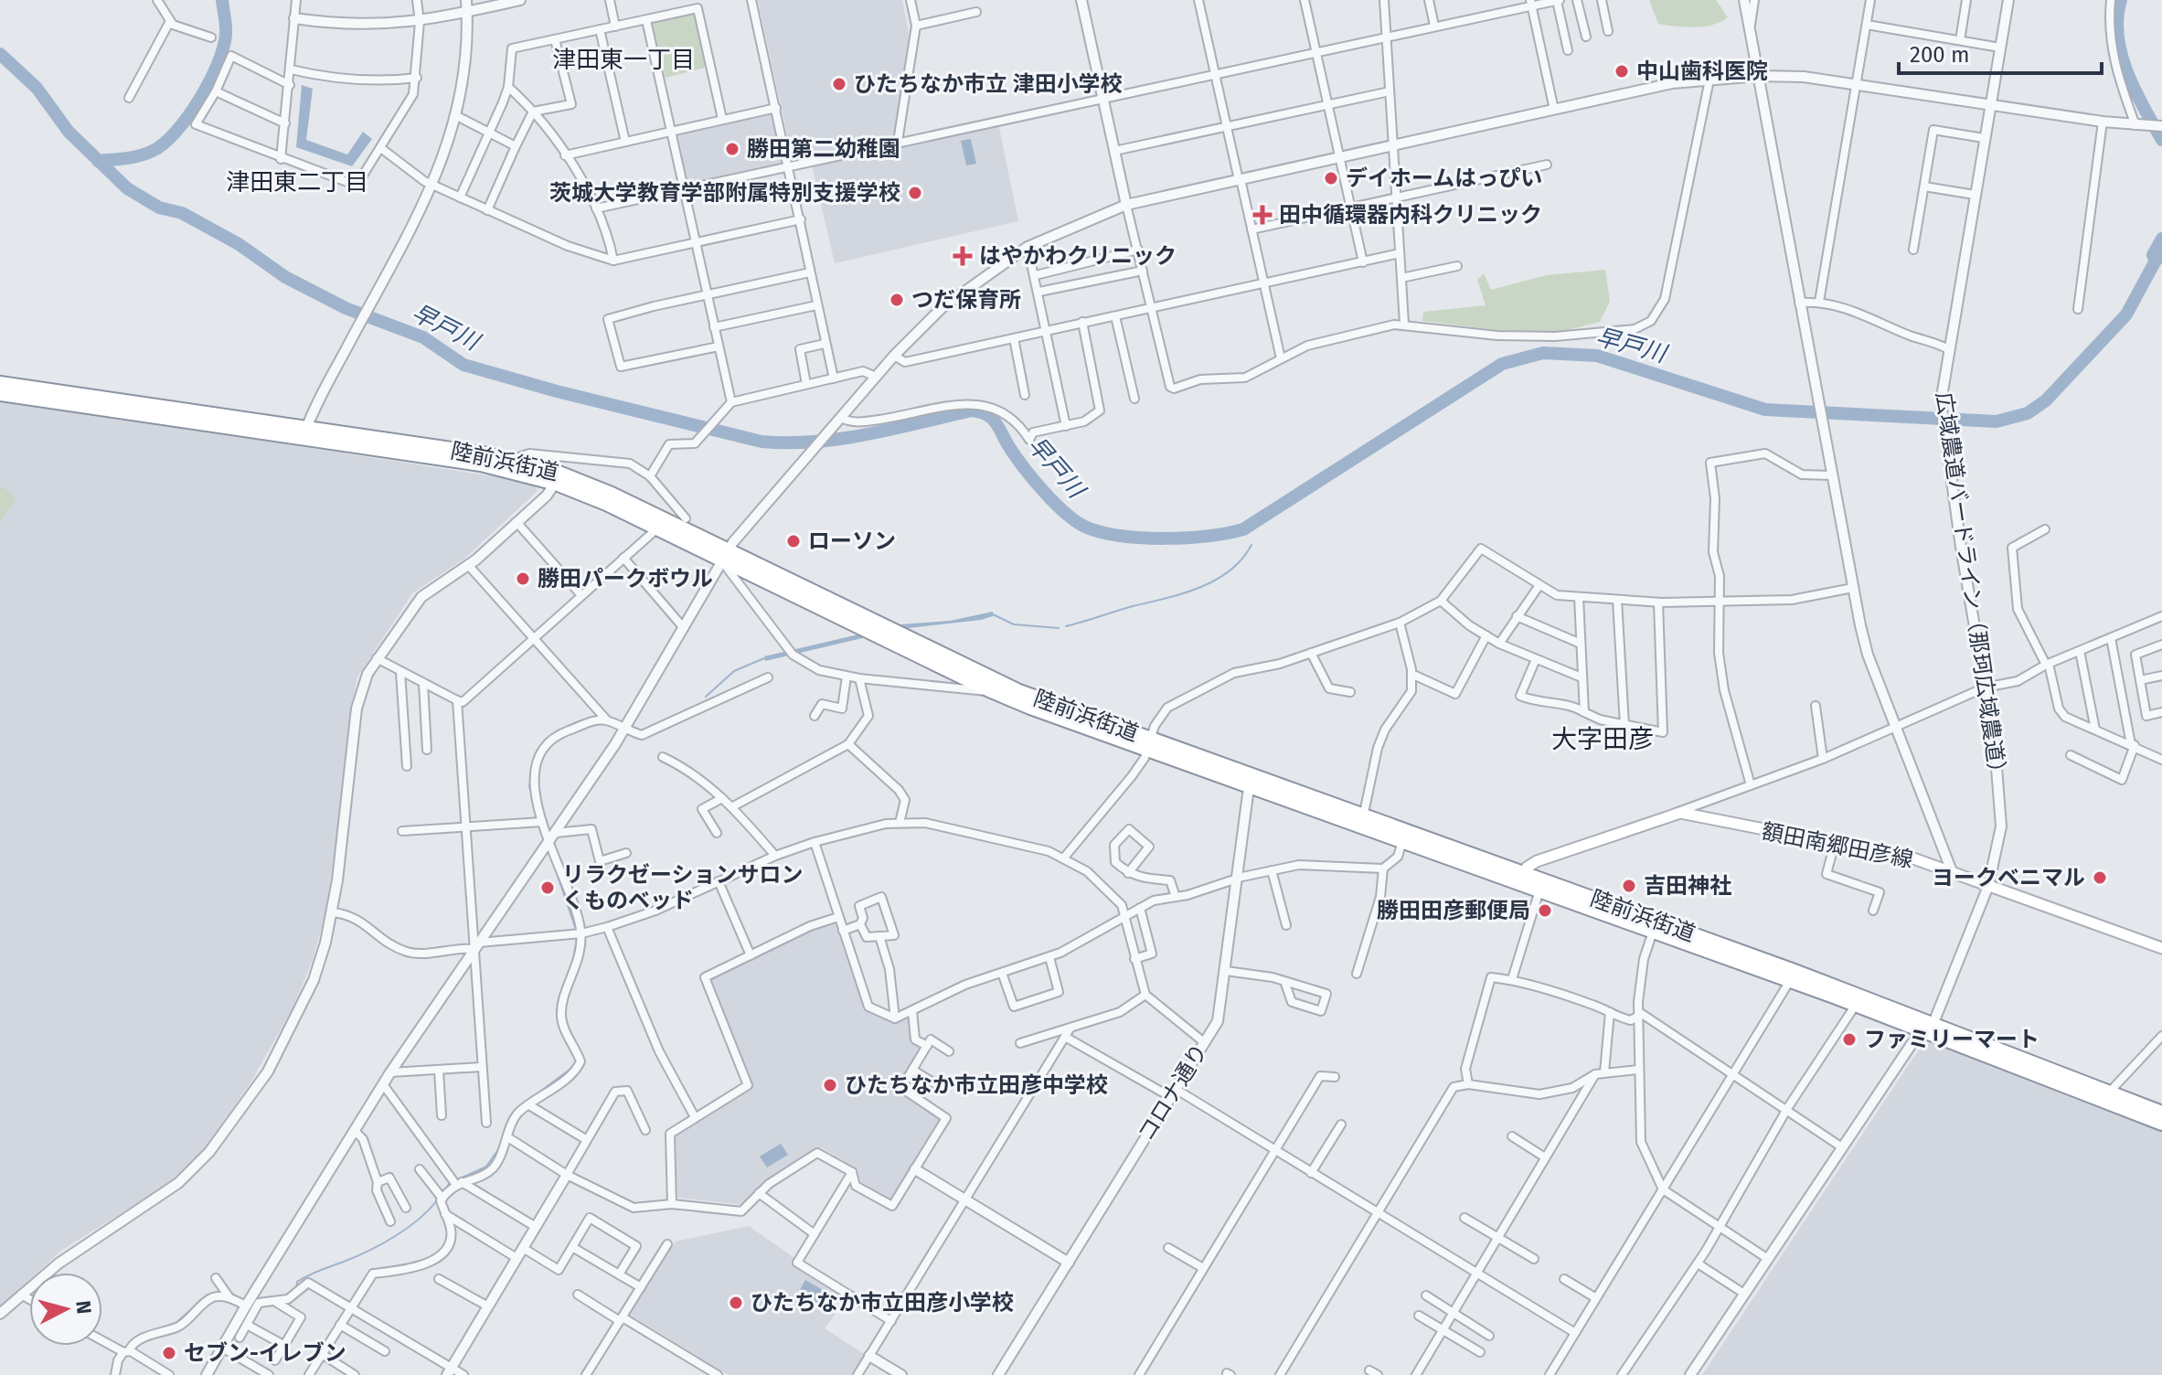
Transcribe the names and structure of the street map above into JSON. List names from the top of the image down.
{
  "streets": {
    "highway": ["陸前浜街道"],
    "main road": ["額田南郷田彦線"],
    "street": ["広域農道バードライン（那珂広域農道）", "コロナ通り"]
  },
  "crossings": [
    ["陸前浜街道", "広域農道バードライン（那珂広域農道）"],
    ["陸前浜街道", "額田南郷田彦線"],
    ["陸前浜街道", "コロナ通り"],
    ["広域農道バードライン（那珂広域農道）", "額田南郷田彦線"]
  ],
  "districts": ["津田東一丁目", "津田東二丁目", "大字田彦"],
  "water": ["早戸川"],
  "places": {
    "other": [
      "中山歯科医院",
      "ひたちなか市立 津田小学校",
      "勝田第二幼稚園",
      "デイホームはっぴい",
      "茨城大学教育学部附属特別支援学校",
      "つだ保育所",
      "ローソン",
      "勝田パークボウル",
      "ヨークベニマル",
      "吉田神社",
      "リラクゼーションサロン くものベッド",
      "勝田田彦郵便局",
      "ファミリーマート",
      "ひたちなか市立田彦中学校",
      "ひたちなか市立田彦小学校",
      "セブン-イレブン"
    ],
    "health": ["田中循環器内科クリニック", "はやかわクリニック"]
  },
  "scale_bar": "200 m",
  "north": "right"
}
